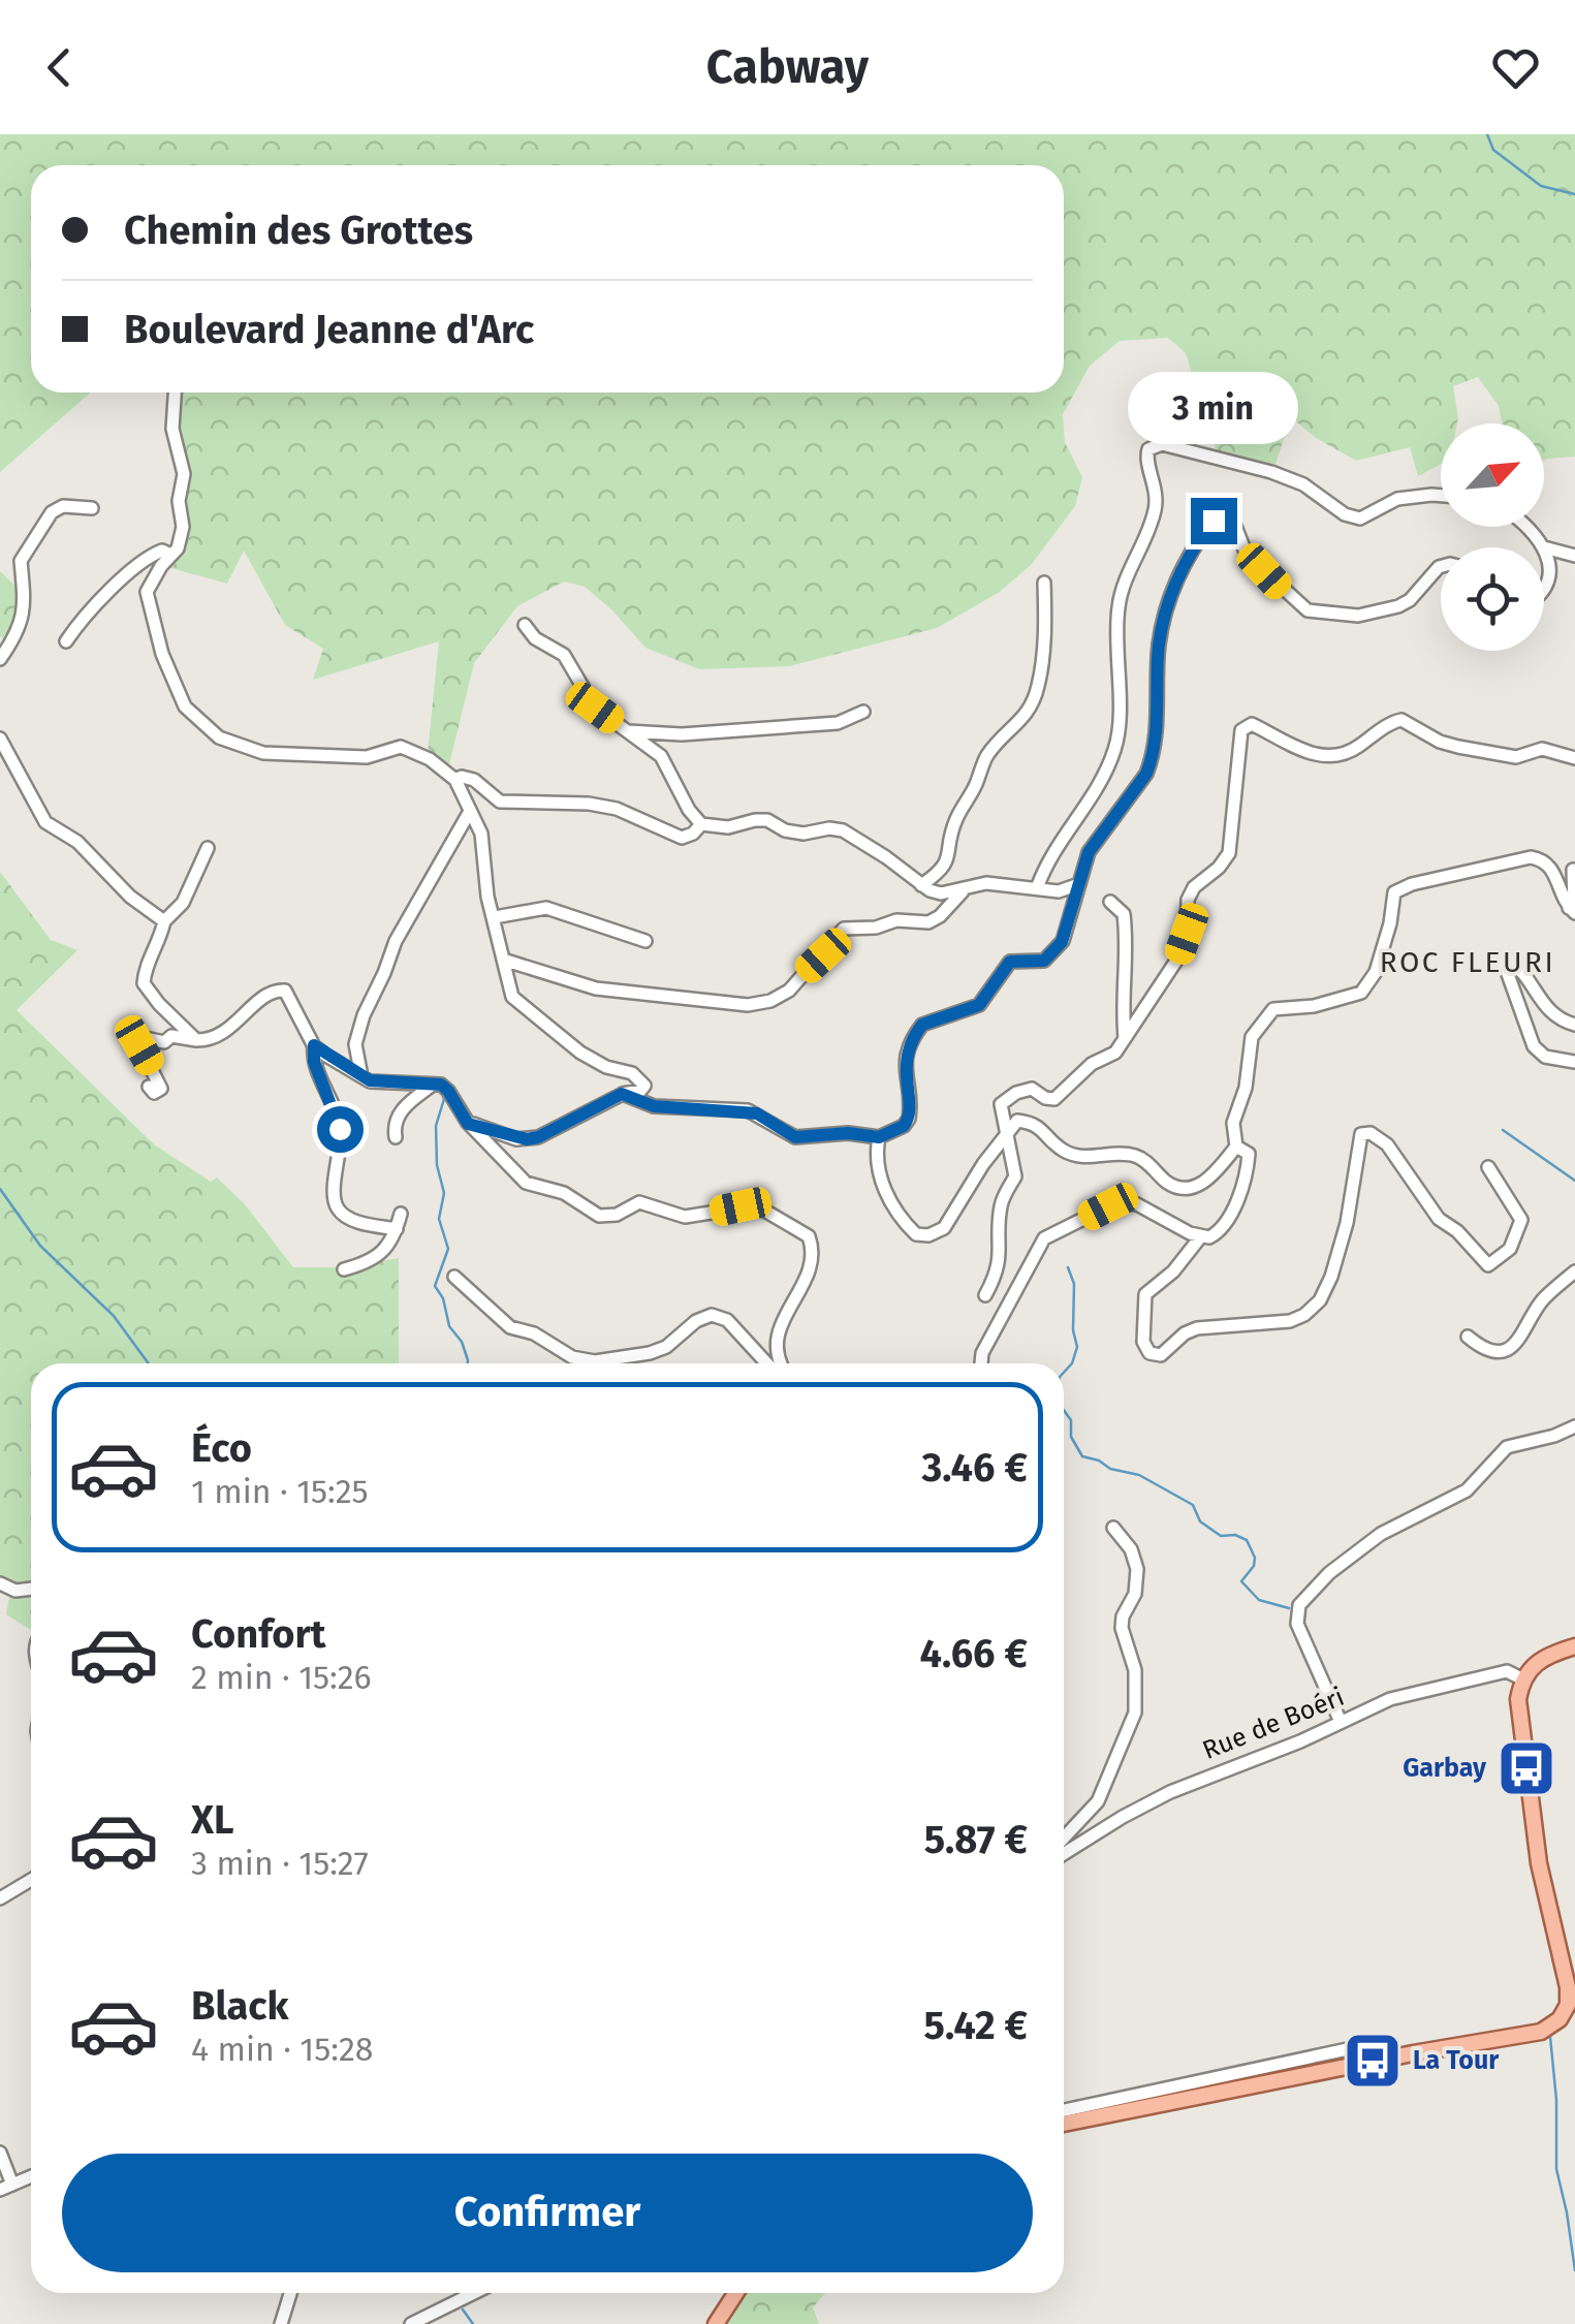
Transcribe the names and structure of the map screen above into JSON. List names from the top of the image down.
{
  "streets": {
    "street": ["Rue de Boéri"]
  },
  "districts": ["ROC FLEURI"],
  "places": {
    "bus stop": ["Garbay", "La Tour"]
  },
  "north": "top right",
  "page": {
    "header": "Cabway",
    "banner": ["Chemin des Grottes", "Boulevard Jeanne d'Arc"],
    "bubble": "3 min",
    "list": [
      {
        "name": "Éco",
        "note": "1 min · 15:25",
        "value": "3.46 €"
      },
      {
        "name": "Confort",
        "note": "2 min · 15:26",
        "value": "4.66 €"
      },
      {
        "name": "XL",
        "note": "3 min · 15:27",
        "value": "5.87 €"
      },
      {
        "name": "Black",
        "note": "4 min · 15:28",
        "value": "5.42 €"
      }
    ],
    "buttons": "Confirmer"
  }
}
